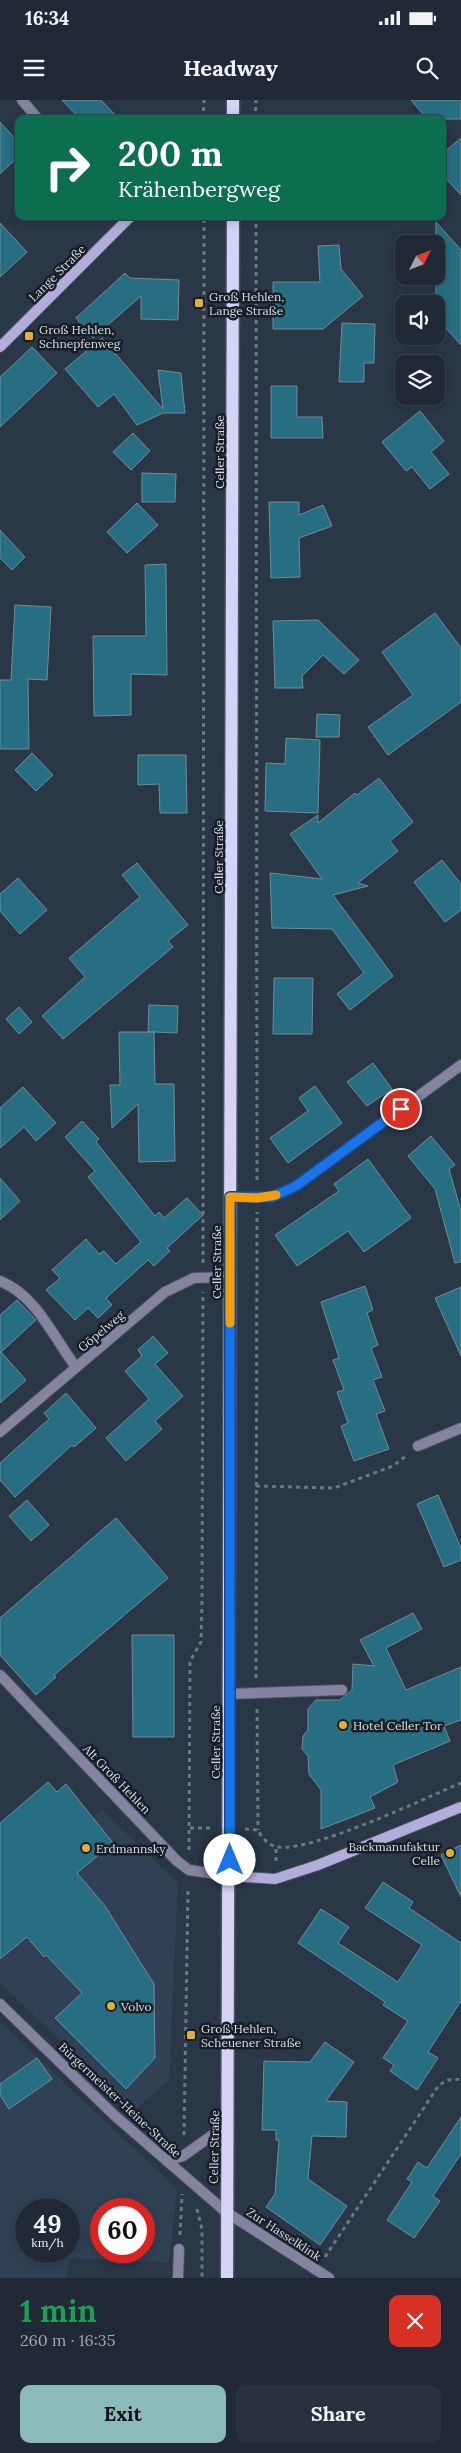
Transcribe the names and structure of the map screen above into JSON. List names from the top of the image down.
{
  "streets": {
    "main road": ["Lange Straße", "Celler Straße"],
    "street": [
      "Göpelweg",
      "Alt Groß Hehlen",
      "Bürgermeister-Heine-Straße",
      "Zur Hasselklink"
    ]
  },
  "crossings": [
    ["Celler Straße", "Göpelweg"],
    ["Celler Straße", "Bürgermeister-Heine-Straße"],
    ["Celler Straße", "Zur Hasselklink"],
    ["Bürgermeister-Heine-Straße", "Zur Hasselklink"]
  ],
  "places": {
    "transit": ["Groß Hehlen, Lange Straße", "Groß Hehlen, Schnepfenweg", "Groß Hehlen, Scheuener Straße"],
    "other": [
      "Hotel Celler Tor",
      "Erdmannsky",
      "Backmanufaktur Celle",
      "Volvo"
    ]
  },
  "north": "top right",
  "page": {
    "status": "16:34",
    "header": "Headway",
    "turn": ["200 m", "Krähenbergweg"],
    "speed": "49 km/h",
    "limit": "60",
    "heading": ["1 min", "260 m · 16:35"],
    "buttons": ["Exit", "Share"]
  }
}
